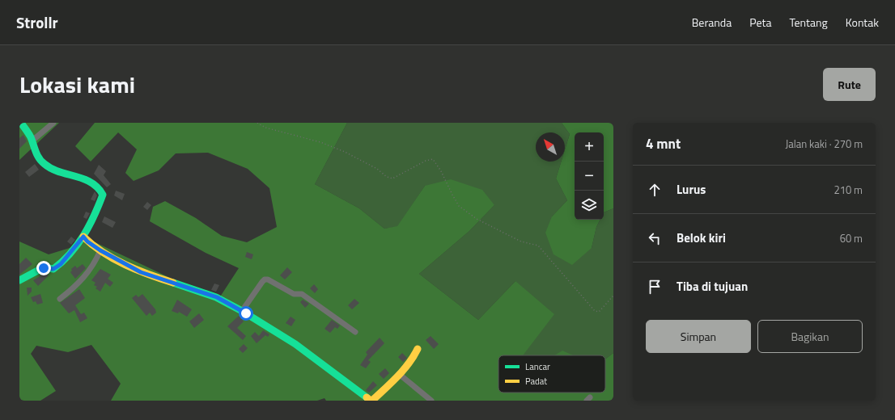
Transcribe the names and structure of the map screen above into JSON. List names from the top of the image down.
{
  "legend": ["Lancar", "Padat"],
  "north": "top left",
  "page": {
    "header": "Strollr",
    "nav": [
      "Beranda",
      "Peta",
      "Tentang",
      "Kontak"
    ],
    "title": "Lokasi kami",
    "buttons": [
      "Rute",
      ["Simpan", "Bagikan"]
    ],
    "heading": ["4 mnt", "Jalan kaki · 270 m"],
    "map_buttons": ["+", "−"],
    "list": [
      ["Lurus", "210 m"],
      ["Belok kiri", "60 m"],
      "Tiba di tujuan"
    ]
  }
}
